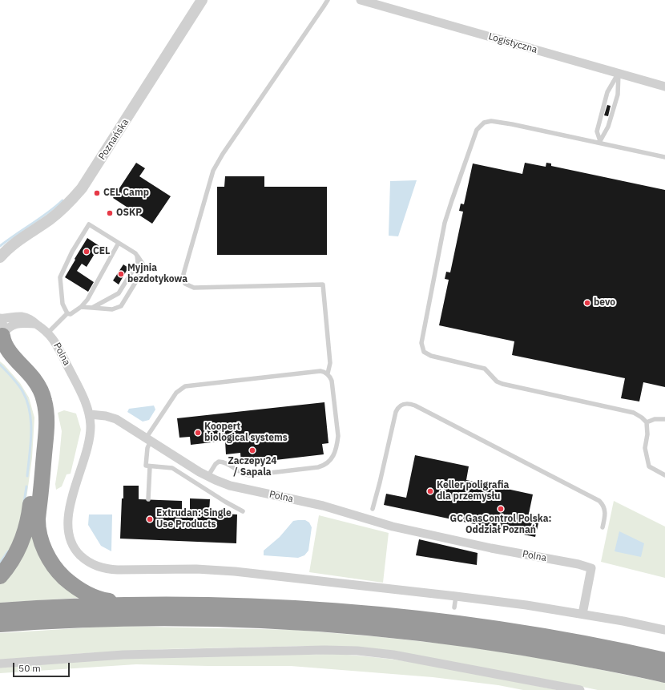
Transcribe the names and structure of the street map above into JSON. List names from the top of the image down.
{
  "streets": {
    "street": ["Logistyczna", "Poznańska", "Polna"]
  },
  "places": [
    "CEL Camp",
    "OSKP",
    "CEL",
    "Myjnia bezdotykowa",
    "bevo",
    "Koopert biological systems",
    "Zaczepy24 / Sapala",
    "Keller poligrafia dla przemysłu",
    "GC GasControl Polska: Oddział Poznań",
    "Extrudan: Single Use Products"
  ],
  "scale_bar": "50 m"
}
